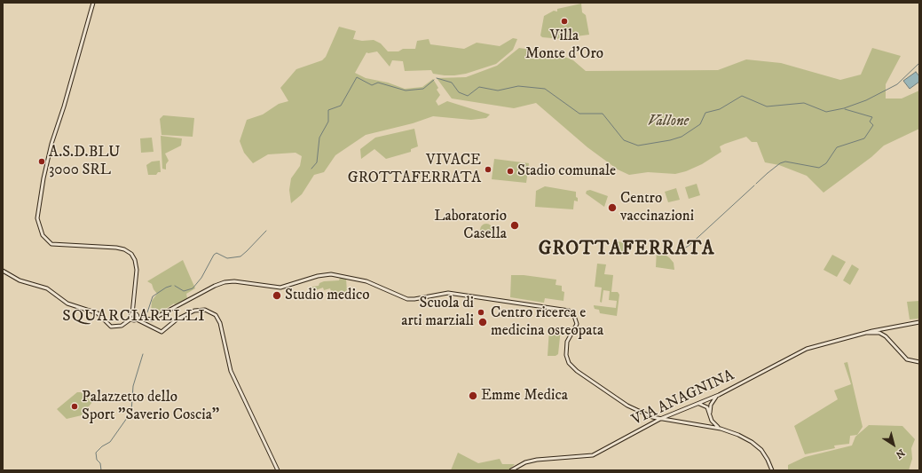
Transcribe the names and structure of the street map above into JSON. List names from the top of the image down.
{
  "streets": {
    "main road": ["VIA ANAGNINA"]
  },
  "districts": ["GROTTAFERRATA", "SQUARCIARELLI"],
  "parks": ["Vallone"],
  "places": [
    "Villa Monte d'Oro",
    "A.S.D.BLU 3000 SRL",
    "VIVACE GROTTAFERRATA",
    "Stadio comunale",
    "Centro vaccinazioni",
    "Laboratorio Casella",
    "Studio medico",
    "Scuola di arti marziali",
    "Centro ricerca e medicina osteopata",
    "Emme Medica",
    "Palazzetto dello Sport \"Saverio Coscia\""
  ],
  "north": "bottom right"
}
